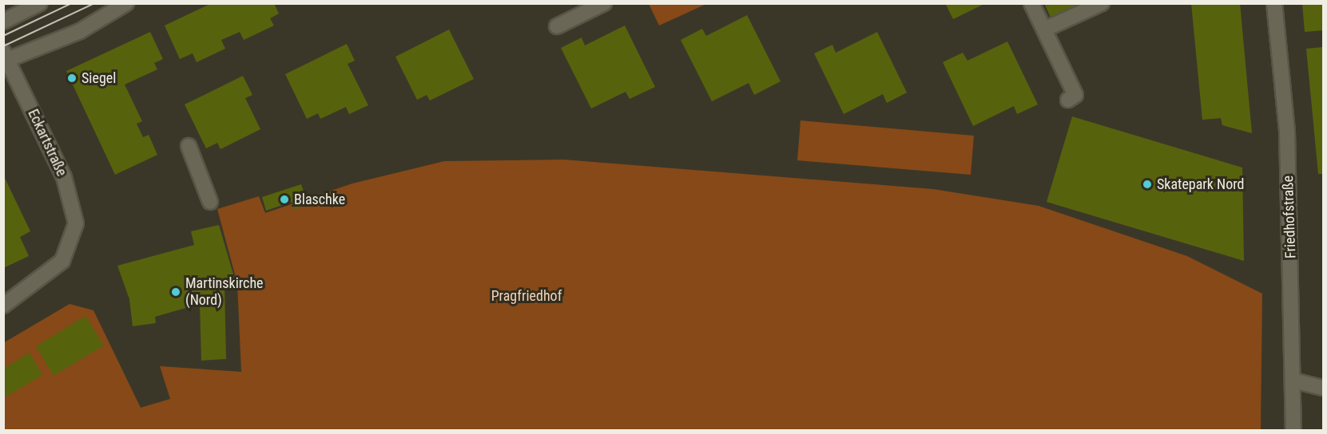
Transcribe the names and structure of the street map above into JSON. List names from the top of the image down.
{
  "streets": {
    "street": ["Eckartstraße", "Friedhofstraße"]
  },
  "parks": ["Pragfriedhof"],
  "places": [
    "Siegel",
    "Skatepark Nord",
    "Blaschke",
    "Martinskirche (Nord)"
  ]
}
